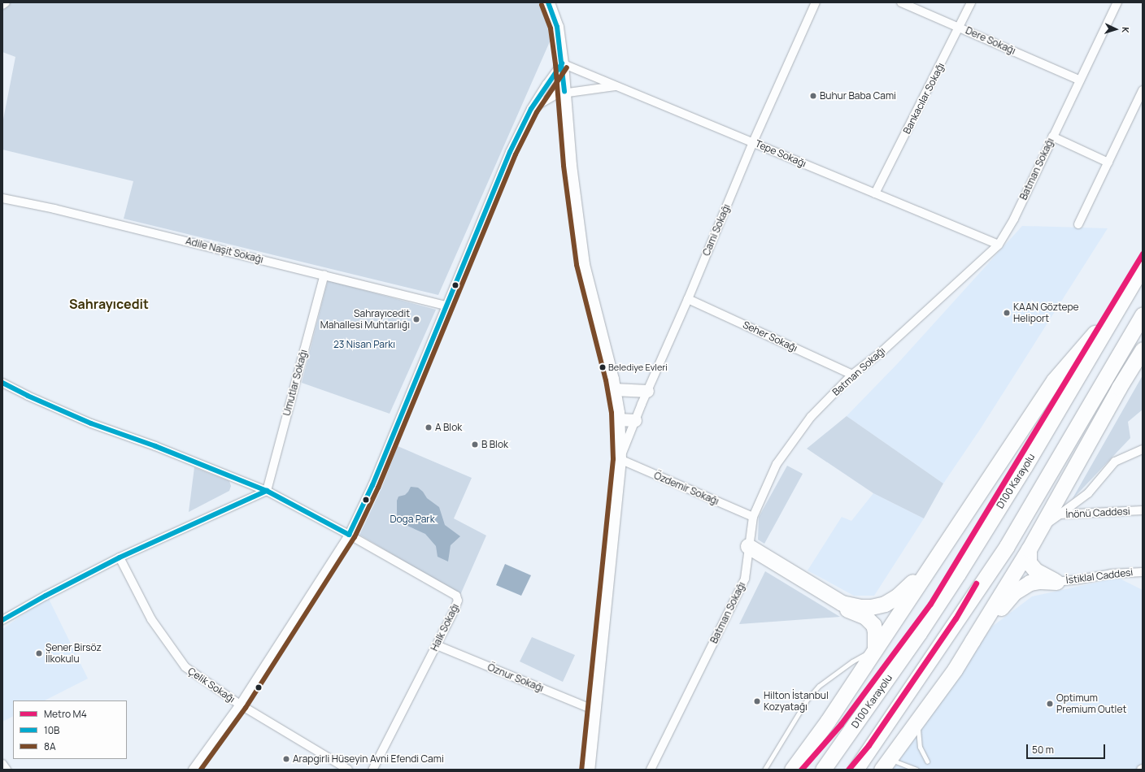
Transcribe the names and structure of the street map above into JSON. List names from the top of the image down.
{
  "streets": {
    "highway": ["D100 Karayolu"],
    "street": [
      "Dere Sokağı",
      "Bankacılar Sokağı",
      "Tepe Sokağı",
      "Batman Sokağı",
      "Cami Sokağı",
      "Adile Naşit Sokağı",
      "Seher Sokağı",
      "Umutlar Sokağı",
      "Özdemir Sokağı",
      "İnönü Caddesi",
      "İstiklal Caddesi",
      "Halk Sokağı",
      "Öznur Sokağı",
      "Çelik Sokağı"
    ]
  },
  "crossings": [
    ["Dere Sokağı", "Bankacılar Sokağı"],
    ["Dere Sokağı", "Batman Sokağı"],
    ["Bankacılar Sokağı", "Tepe Sokağı"],
    ["Tepe Sokağı", "Batman Sokağı"],
    ["Tepe Sokağı", "Cami Sokağı"],
    ["Batman Sokağı", "Seher Sokağı"],
    ["Batman Sokağı", "Özdemir Sokağı"],
    ["Cami Sokağı", "Seher Sokağı"],
    ["Cami Sokağı", "Özdemir Sokağı"],
    ["Adile Naşit Sokağı", "Umutlar Sokağı"],
    ["Halk Sokağı", "Öznur Sokağı"]
  ],
  "districts": ["Sahrayıcedit"],
  "parks": ["23 Nisan Parkı", "Doga Park"],
  "places": [
    "Buhur Baba Cami",
    "KAAN Göztepe Heliport",
    "Sahrayıcedit Mahallesi Muhtarlığı",
    "Belediye Evleri",
    "A Blok",
    "B Blok",
    "Şener Birsöz İlkokulu",
    "Hilton İstanbul Kozyatağı",
    "Optimum Premium Outlet",
    "Arapgirli Hüseyin Avni Efendi Cami"
  ],
  "lines": ["transit line 10B", "transit line 8A", "metro line M4"],
  "legend": ["Metro M4", "10B", "8A"],
  "scale_bar": "50 m",
  "north": "right"
}
